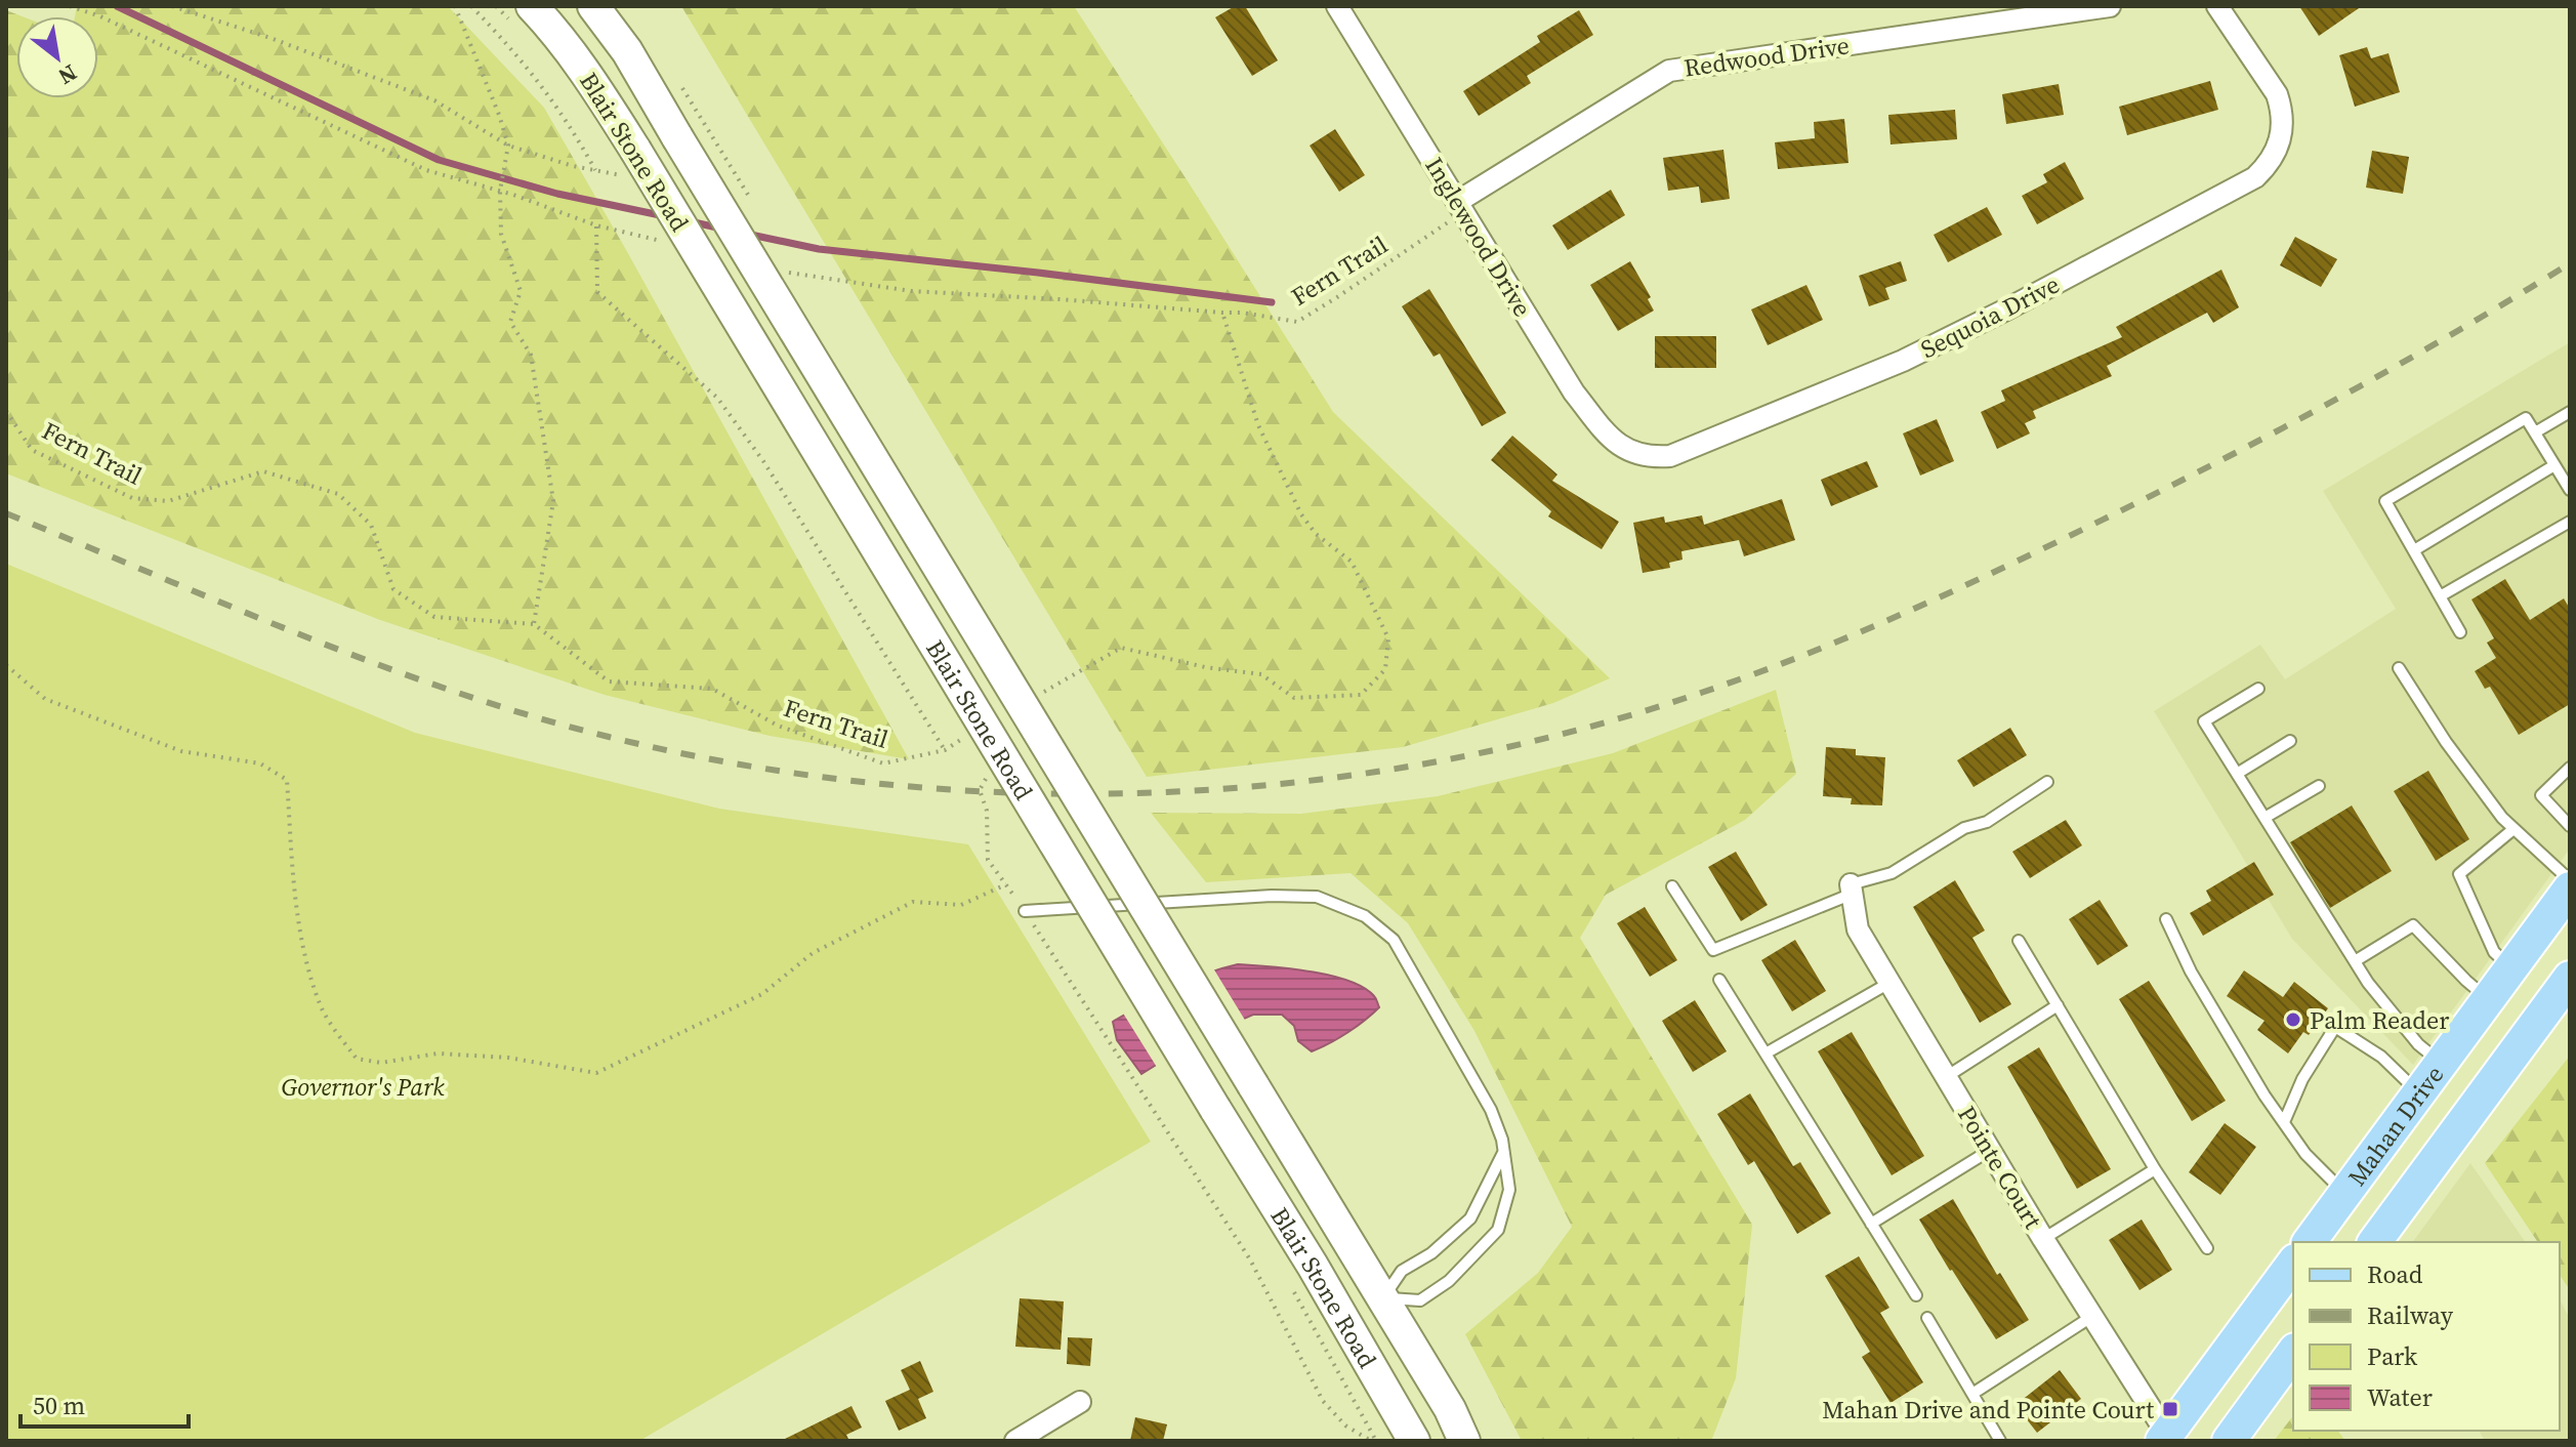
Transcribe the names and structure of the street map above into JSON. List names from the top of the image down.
{
  "streets": {
    "main road": ["Blair Stone Road", "Mahan Drive"],
    "street": [
      "Redwood Drive",
      "Inglewood Drive",
      "Sequoia Drive",
      "Pointe Court"
    ],
    "path": ["Fern Trail"]
  },
  "crossings": [
    ["Redwood Drive", "Inglewood Drive"],
    ["Redwood Drive", "Fern Trail"],
    ["Inglewood Drive", "Fern Trail"],
    ["Inglewood Drive", "Sequoia Drive"]
  ],
  "parks": ["Governor's Park"],
  "places": {
    "other": ["Palm Reader"],
    "transit": ["Mahan Drive and Pointe Court"]
  },
  "legend": [
    "Road",
    "Railway",
    "Park",
    "Water"
  ],
  "scale_bar": "50 m",
  "north": "bottom right"
}
